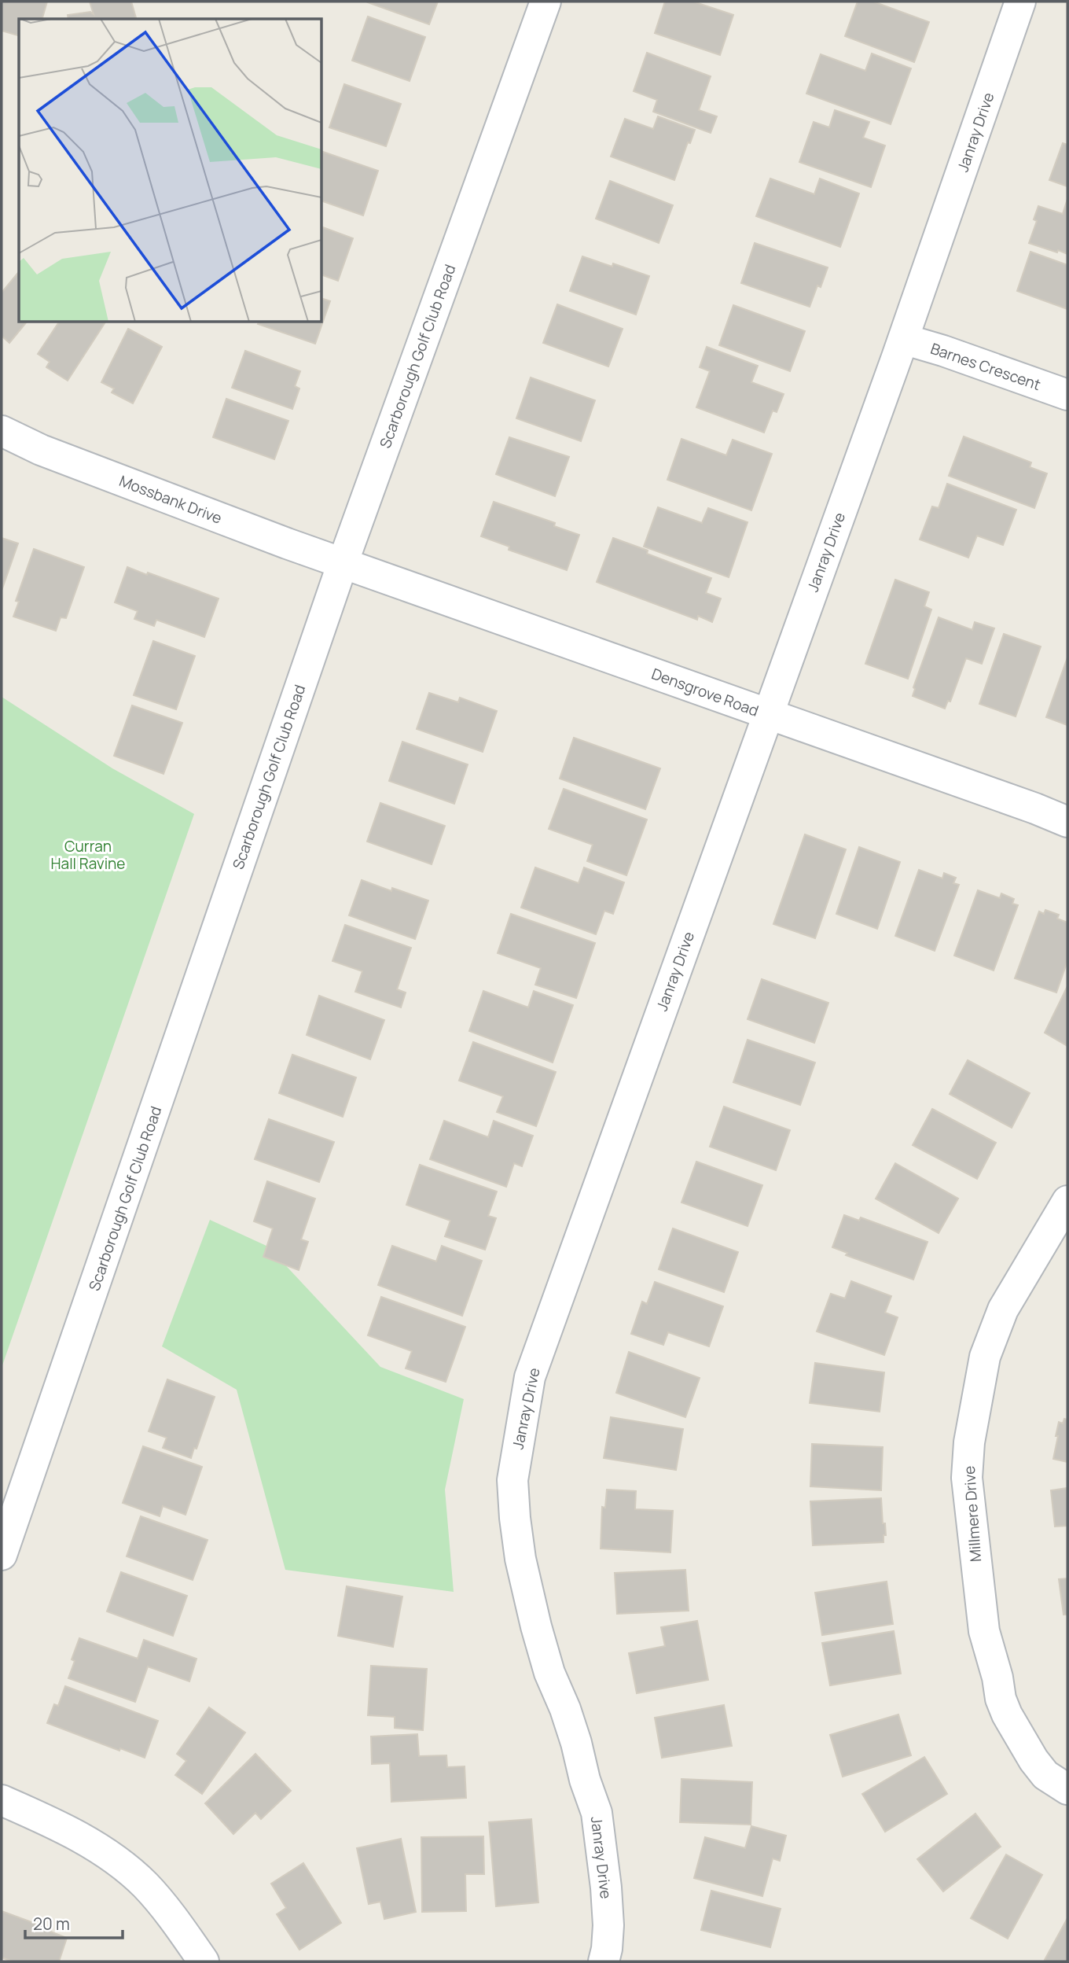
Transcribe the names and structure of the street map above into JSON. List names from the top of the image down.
{
  "streets": {
    "street": [
      "Janray Drive",
      "Scarborough Golf Club Road",
      "Barnes Crescent",
      "Mossbank Drive",
      "Densgrove Road",
      "Millmere Drive"
    ]
  },
  "crossings": [
    ["Janray Drive", "Barnes Crescent"],
    ["Janray Drive", "Densgrove Road"],
    ["Scarborough Golf Club Road", "Mossbank Drive"],
    ["Scarborough Golf Club Road", "Densgrove Road"],
    ["Mossbank Drive", "Densgrove Road"]
  ],
  "parks": ["Curran Hall Ravine"],
  "scale_bar": "20 m"
}
